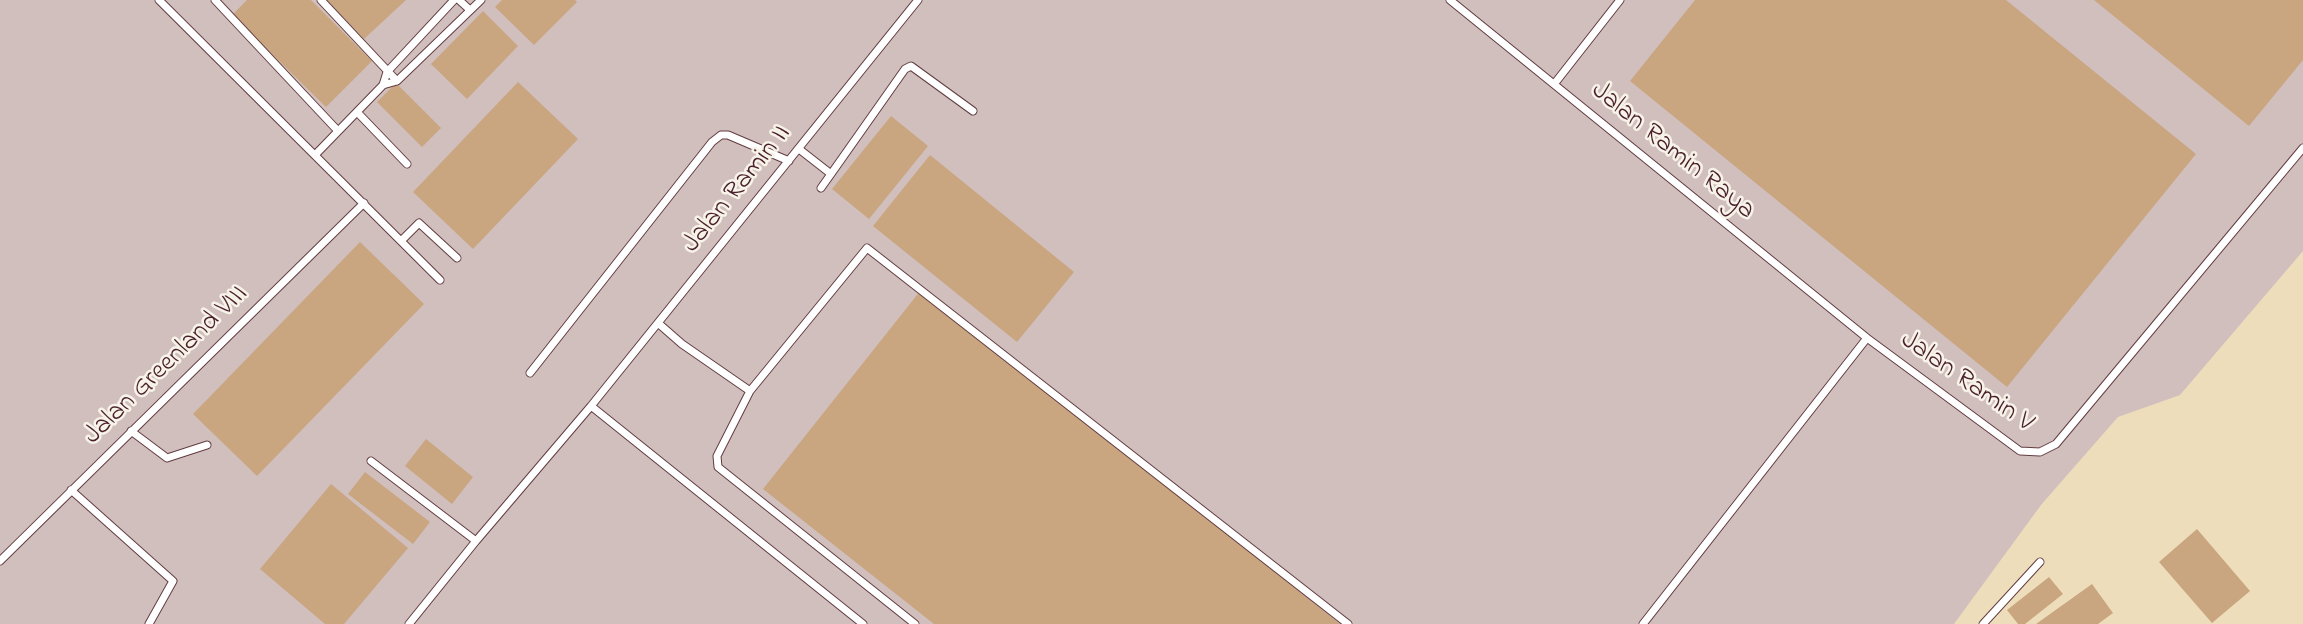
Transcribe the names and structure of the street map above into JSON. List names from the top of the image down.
{
  "streets": {
    "lane": [
      "Jalan Ramin Raya",
      "Jalan Ramin II",
      "Jalan Greenland VIII",
      "Jalan Ramin V"
    ]
  },
  "crossings": [
    ["Jalan Ramin Raya", "Jalan Ramin V"]
  ]
}
